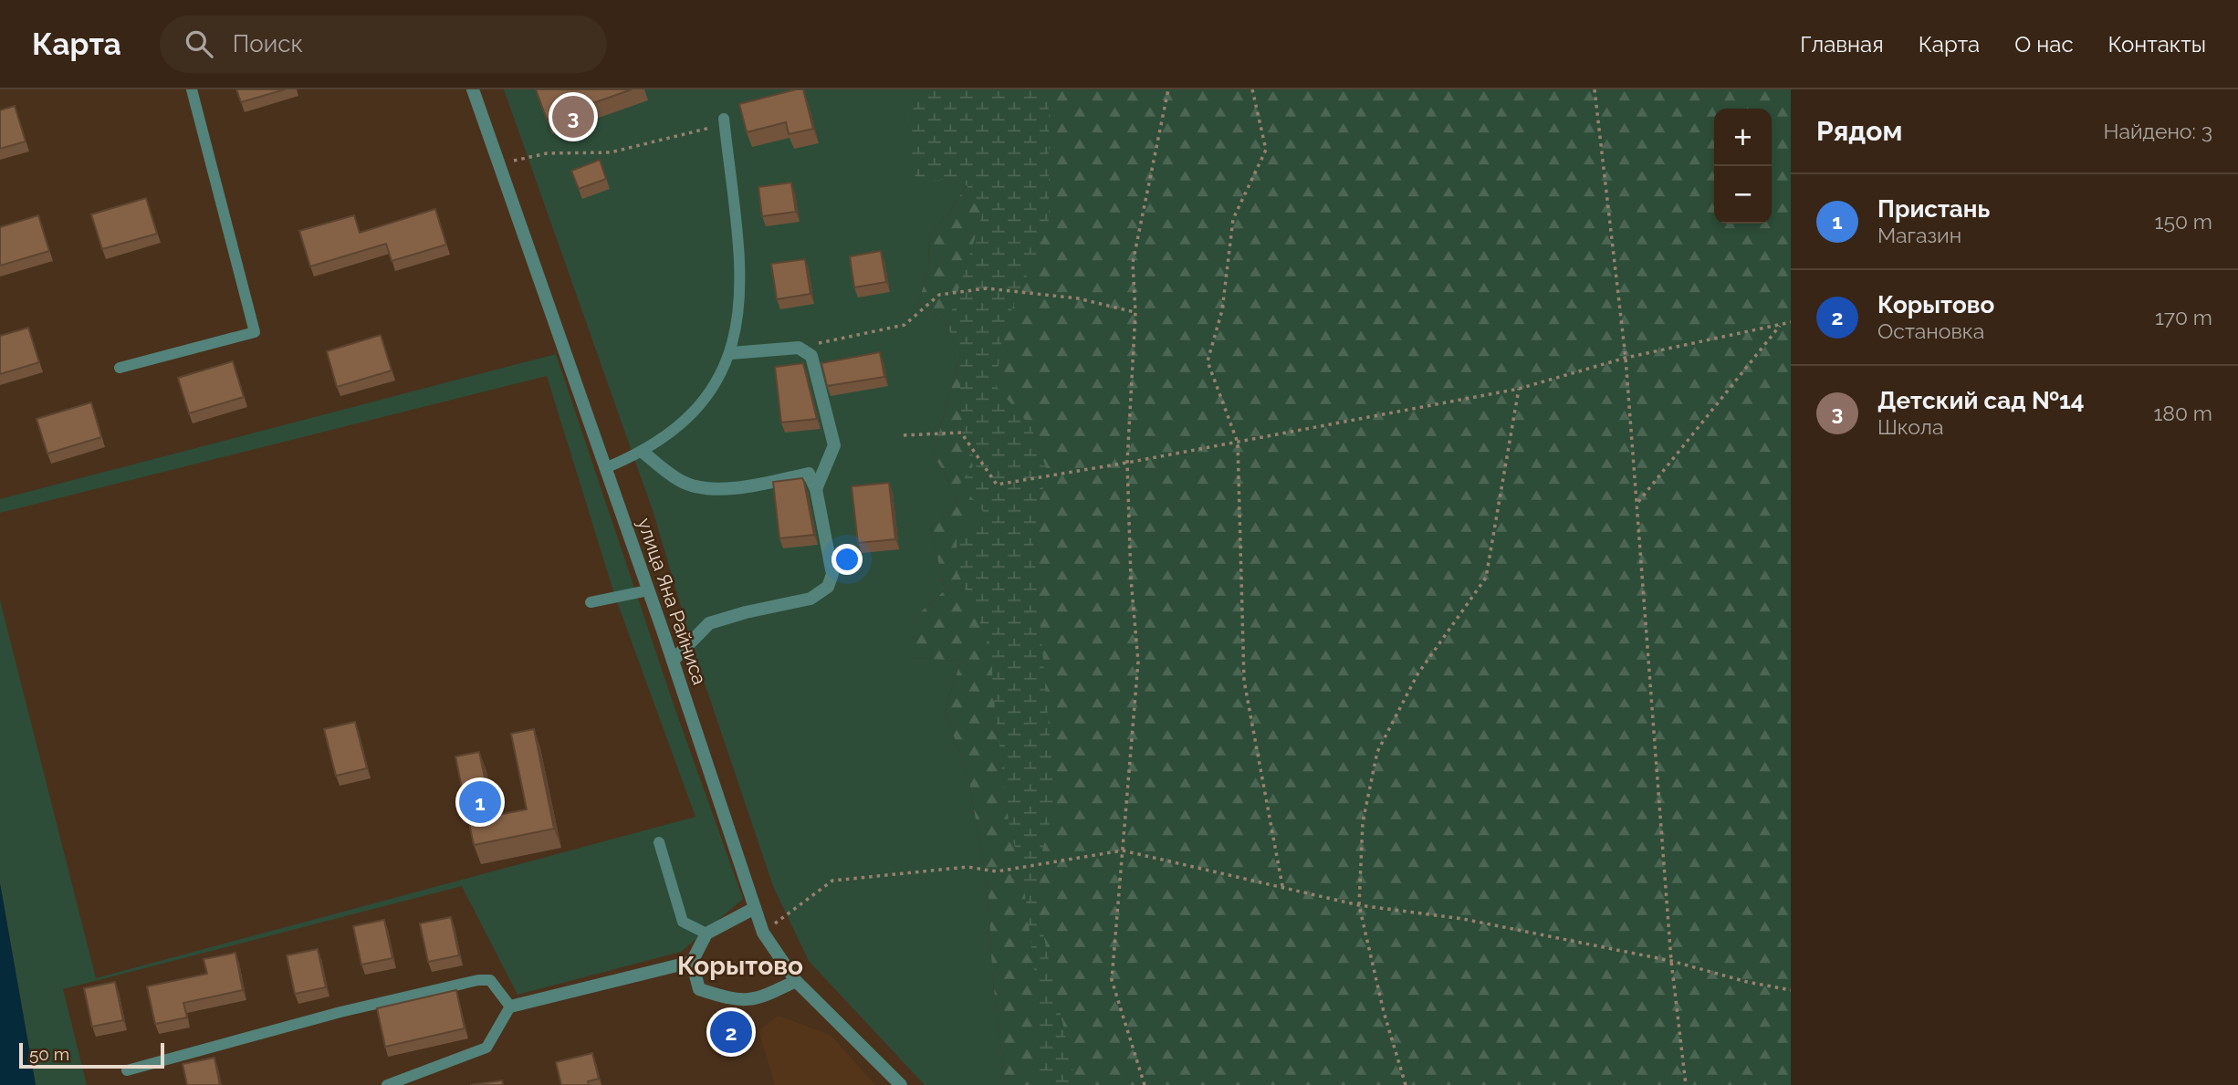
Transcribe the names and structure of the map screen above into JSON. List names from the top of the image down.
{
  "streets": {
    "street": ["улица Яна Райниса"]
  },
  "districts": ["Корытово"],
  "scale_bar": "50 m",
  "page": {
    "header": "Карта",
    "search": "Поиск",
    "nav": [
      "Главная",
      "Карта",
      "О нас",
      "Контакты"
    ],
    "heading": ["Рядом", "Найдено: 3"],
    "pins": ["3", "1", "2"],
    "map_buttons": ["+", "−"],
    "list": [
      {
        "mark": "1",
        "name": "Пристань",
        "note": "Магазин",
        "value": "150 m"
      },
      {
        "mark": "2",
        "name": "Корытово",
        "note": "Остановка",
        "value": "170 m"
      },
      {
        "mark": "3",
        "name": "Детский сад №14",
        "note": "Школа",
        "value": "180 m"
      }
    ],
    "scale": "50 m"
  }
}
